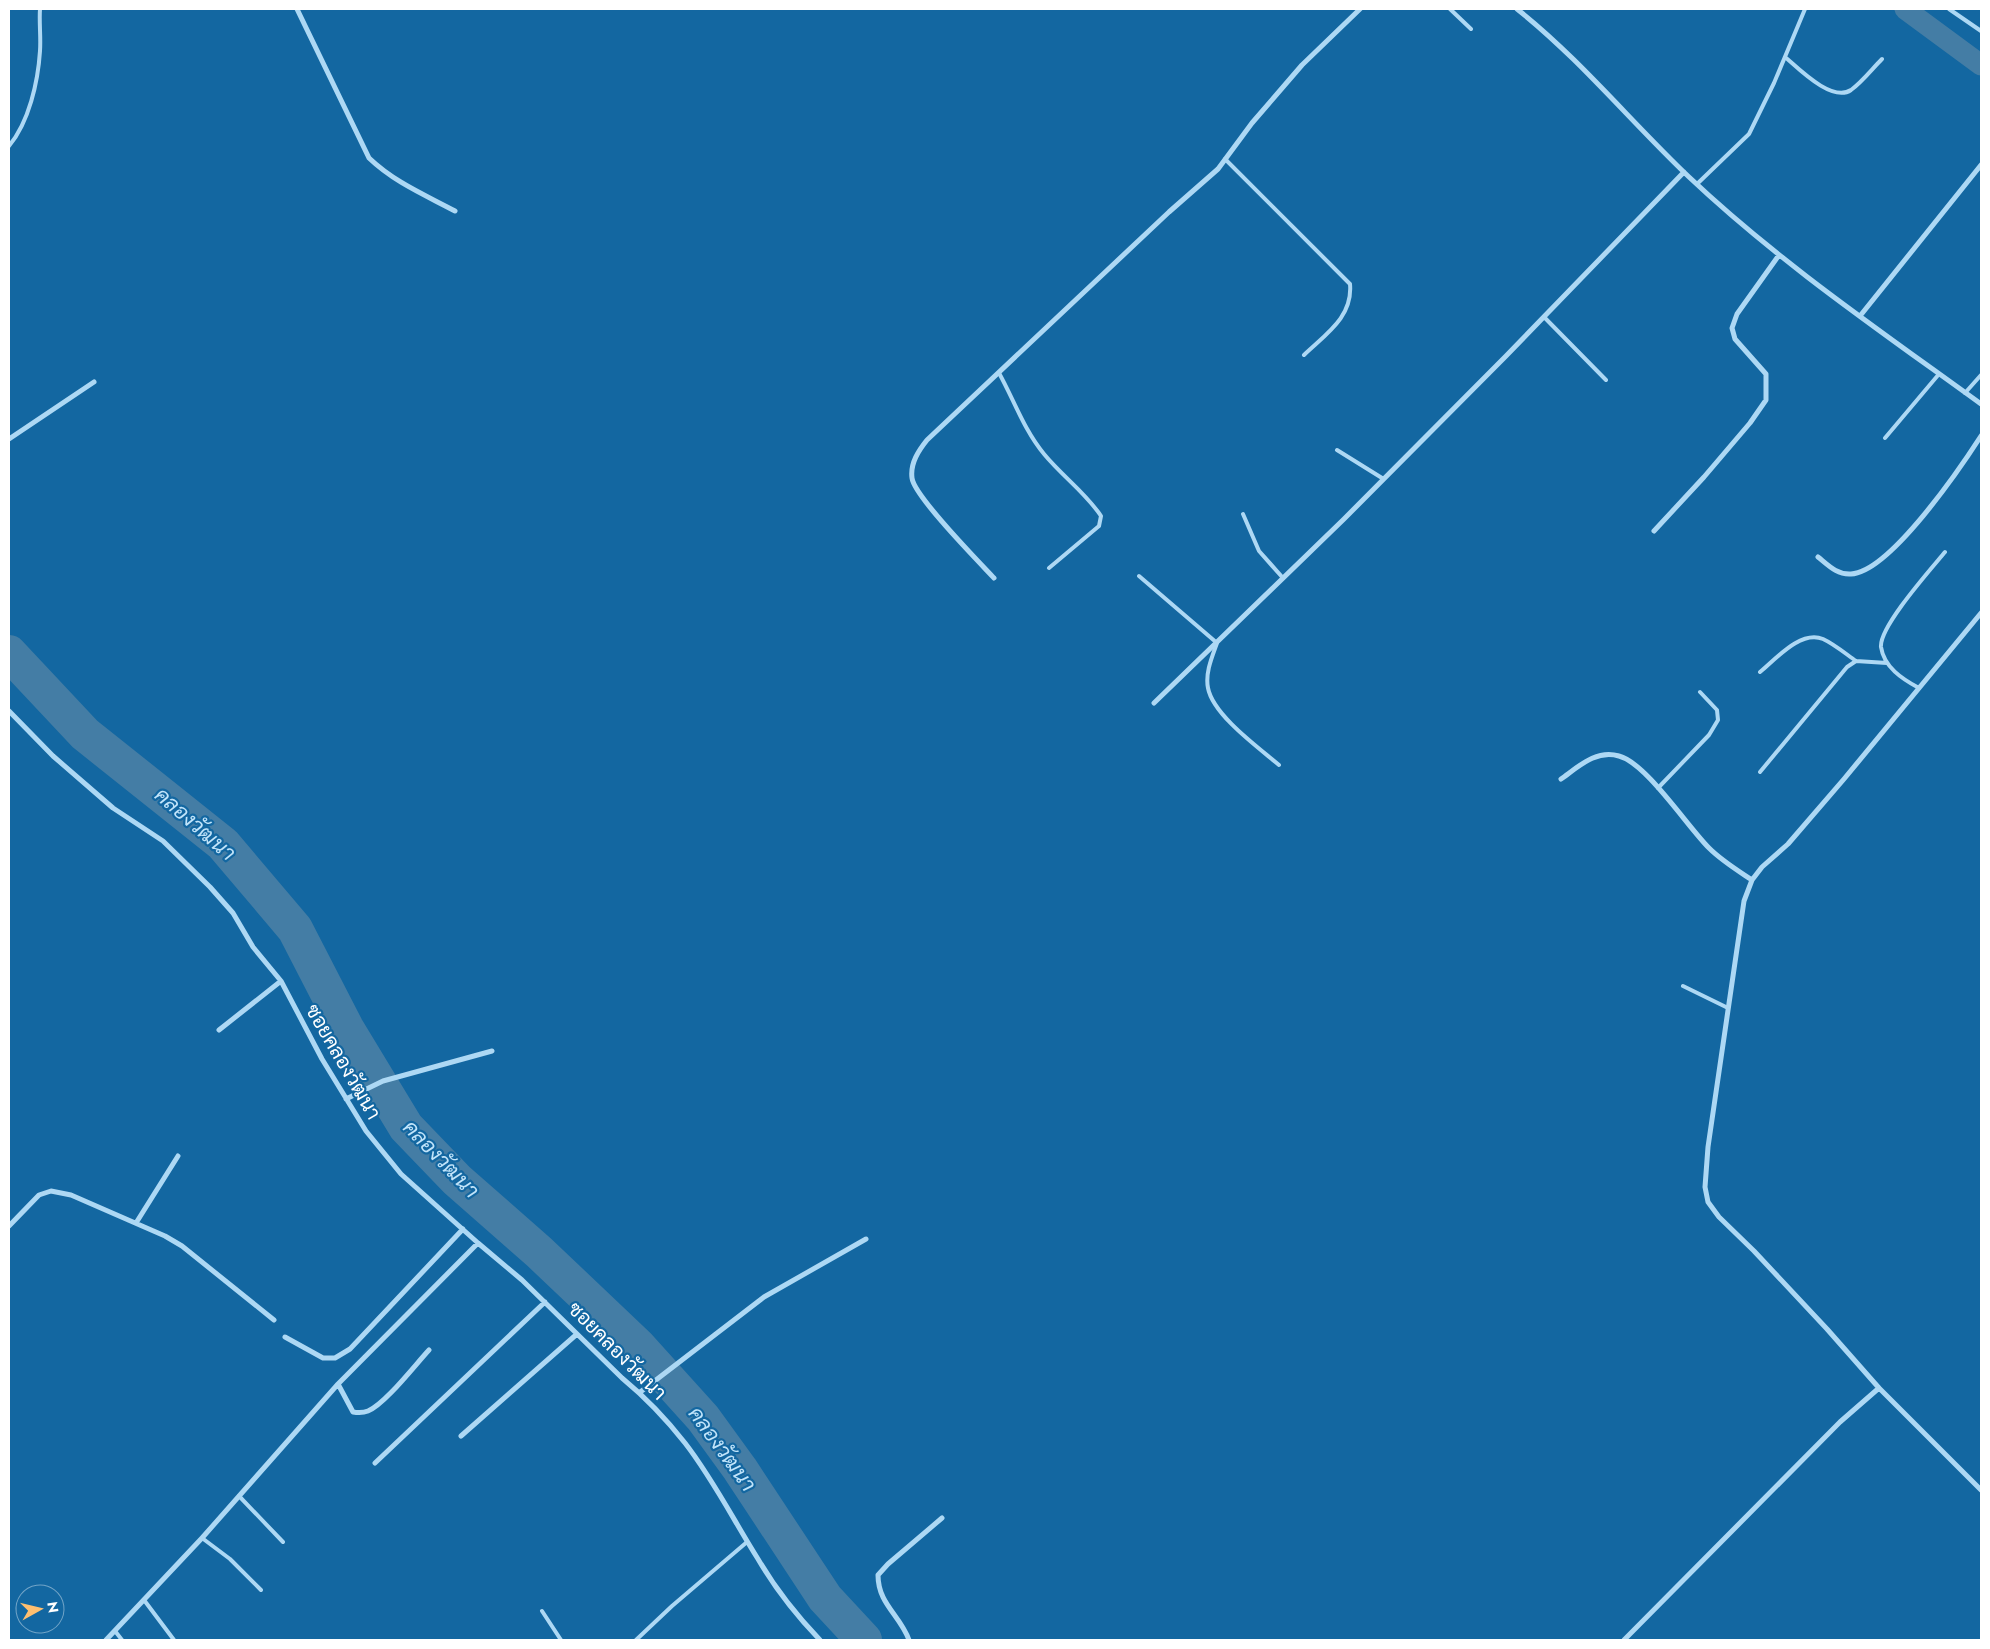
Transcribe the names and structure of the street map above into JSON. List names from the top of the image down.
{
  "streets": {
    "street": ["ซอยคลองวัฒนา"]
  },
  "water": ["คลองวัฒนา"],
  "north": "right"
}
